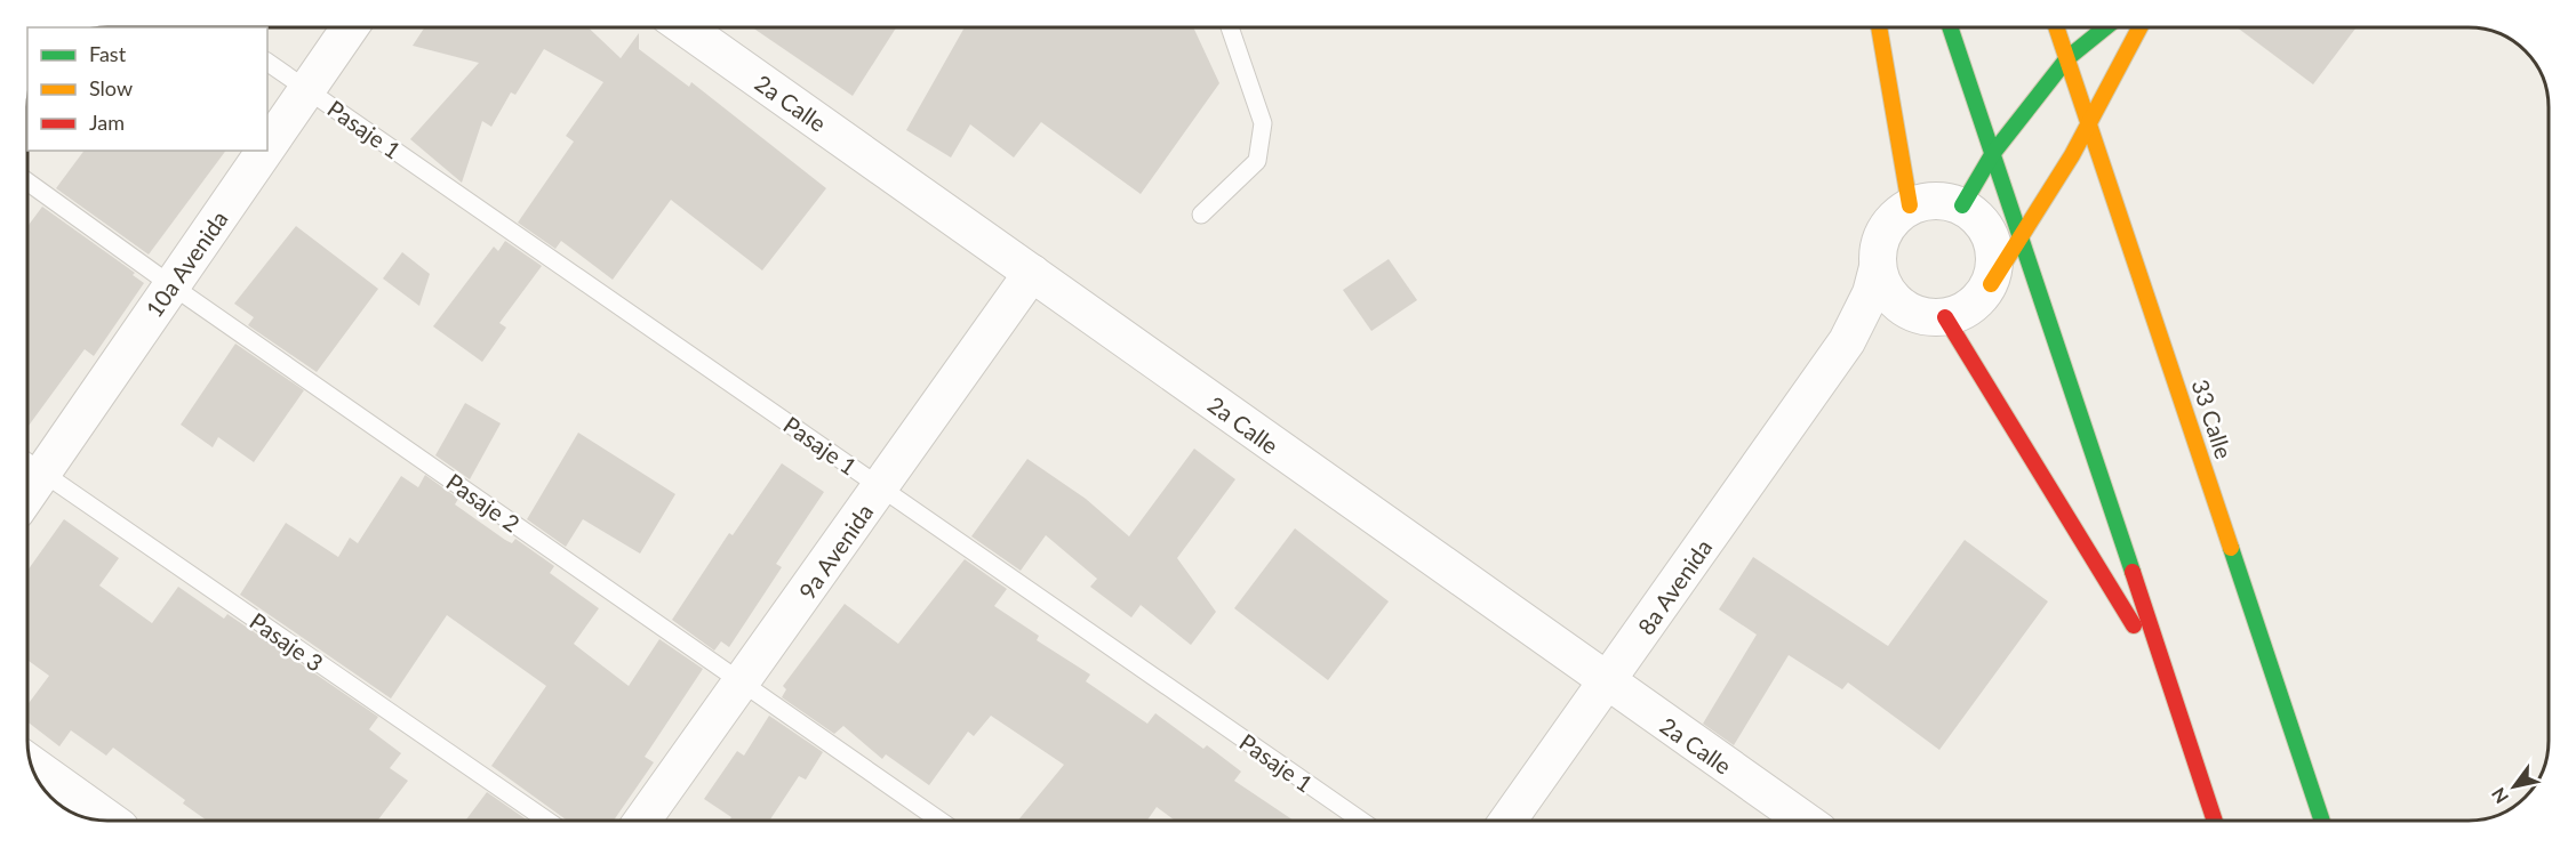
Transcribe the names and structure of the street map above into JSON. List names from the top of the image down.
{
  "streets": {
    "main road": ["33 Calle"],
    "street": [
      "2a Calle",
      "10a Avenida",
      "9a Avenida",
      "8a Avenida"
    ],
    "lane": ["Pasaje 1", "Pasaje 2", "Pasaje 3"]
  },
  "crossings": [
    ["2a Calle", "9a Avenida"],
    ["2a Calle", "8a Avenida"],
    ["Pasaje 1", "10a Avenida"],
    ["Pasaje 1", "9a Avenida"],
    ["10a Avenida", "Pasaje 2"],
    ["10a Avenida", "Pasaje 3"],
    ["Pasaje 2", "9a Avenida"]
  ],
  "legend": ["Fast", "Slow", "Jam"],
  "north": "bottom left"
}
